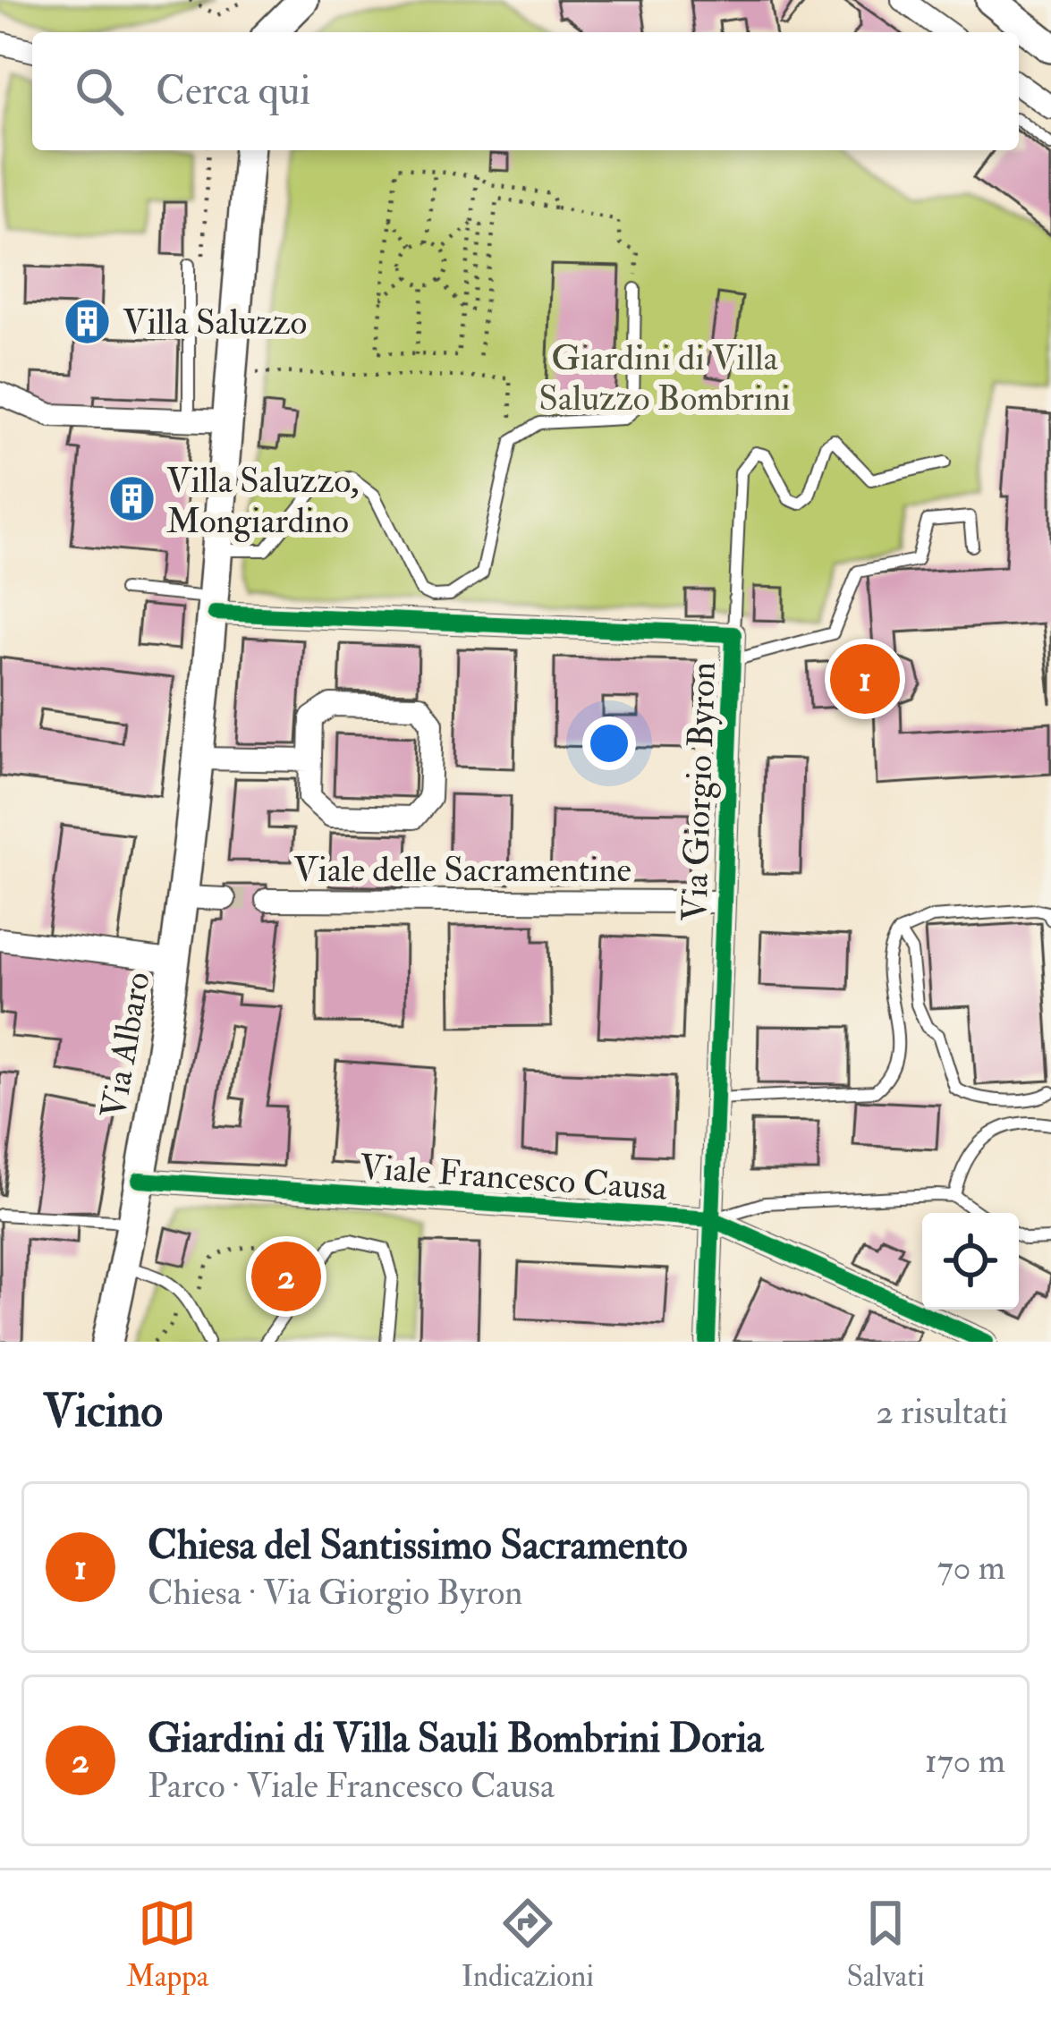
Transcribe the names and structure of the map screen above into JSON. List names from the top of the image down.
{
  "streets": {
    "main road": ["Via Albaro"],
    "street": ["Via Giorgio Byron", "Viale delle Sacramentine", "Viale Francesco Causa"]
  },
  "crossings": [
    ["Via Giorgio Byron", "Viale delle Sacramentine"],
    ["Via Giorgio Byron", "Via Albaro"],
    ["Via Giorgio Byron", "Viale Francesco Causa"],
    ["Via Albaro", "Viale Francesco Causa"]
  ],
  "parks": ["Giardini di Villa Saluzzo Bombrini"],
  "places": {
    "building": ["Villa Saluzzo", "Villa Saluzzo, Mongiardino"]
  },
  "page": {
    "search": "Cerca qui",
    "pins": ["1", "2"],
    "heading": ["Vicino", "2 risultati"],
    "list": [
      {
        "mark": "1",
        "name": "Chiesa del Santissimo Sacramento",
        "note": "Chiesa · Via Giorgio Byron",
        "value": "70 m"
      },
      {
        "mark": "2",
        "name": "Giardini di Villa Sauli Bombrini Doria",
        "note": "Parco · Viale Francesco Causa",
        "value": "170 m"
      }
    ],
    "nav": ["Mappa", "Indicazioni", "Salvati"]
  }
}
